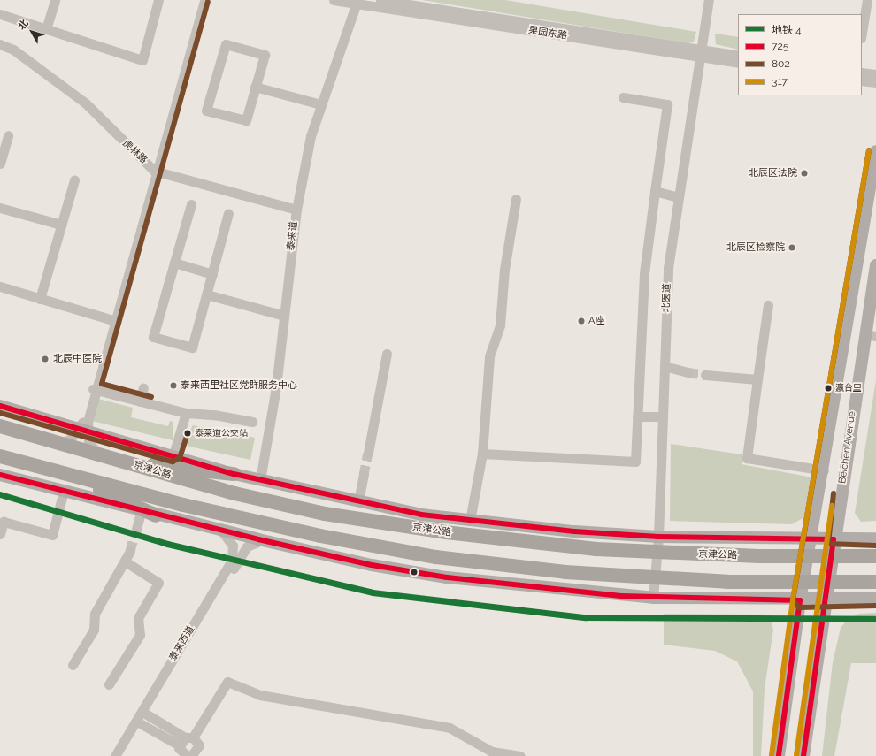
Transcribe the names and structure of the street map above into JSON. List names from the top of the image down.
{
  "streets": {
    "highway": ["京津公路"],
    "main road": ["Beichen Avenue"],
    "street": [
      "果园东路",
      "虎林路",
      "泰来道",
      "北医道",
      "泰来西道"
    ]
  },
  "crossings": [
    ["果园东路", "泰来道"],
    ["果园东路", "北医道"],
    ["虎林路", "泰来道"]
  ],
  "places": [
    "北辰区法院",
    "北辰区检察院",
    "A座",
    "北辰中医院",
    "泰来西里社区党群服务中心",
    "瀛台里",
    "泰莱道公交站"
  ],
  "lines": [
    "transit line 802",
    "transit line 317",
    "transit line 725",
    "metro line 4"
  ],
  "legend": [
    "地铁 4",
    "725",
    "802",
    "317"
  ],
  "north": "top left"
}
